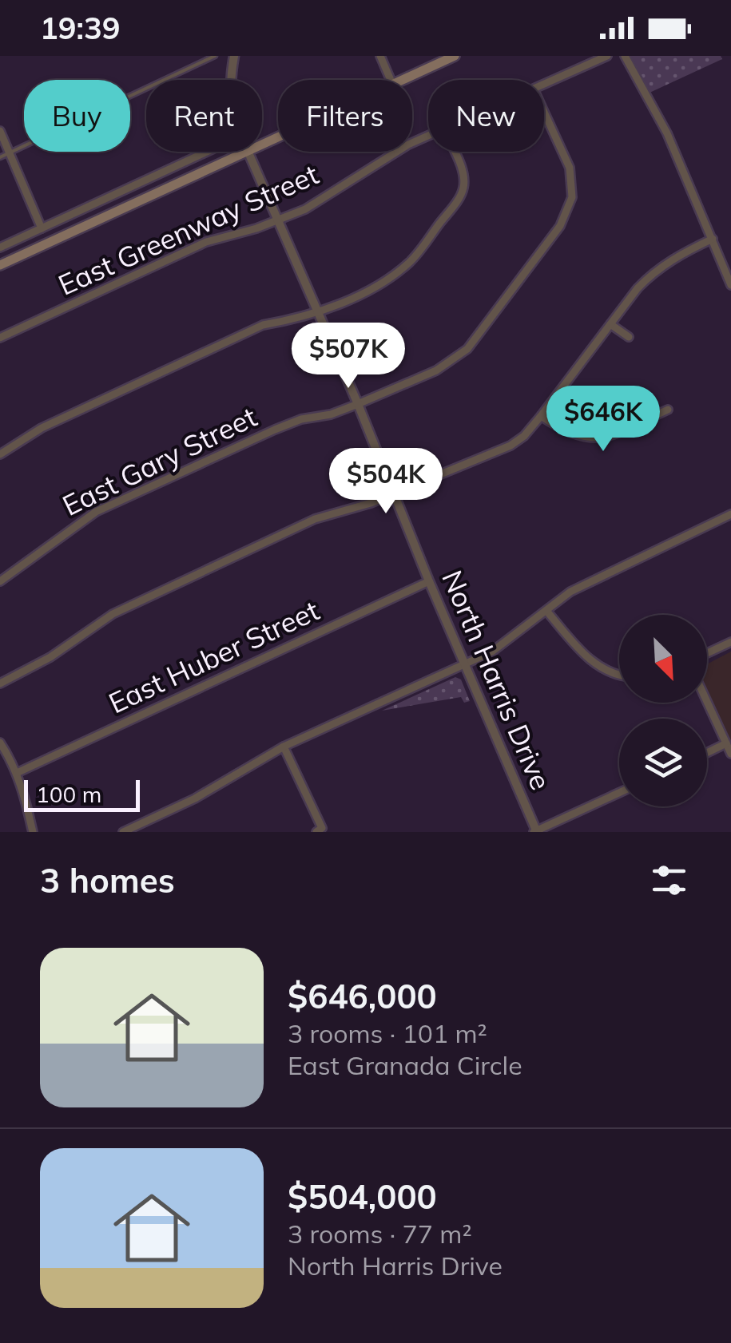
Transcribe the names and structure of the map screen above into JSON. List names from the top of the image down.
{
  "streets": {
    "street": [
      "East Greenway Street",
      "East Gary Street",
      "East Huber Street",
      "North Harris Drive"
    ]
  },
  "crossings": [
    ["East Greenway Street", "North Harris Drive"],
    ["East Gary Street", "North Harris Drive"],
    ["East Huber Street", "North Harris Drive"]
  ],
  "scale_bar": "100 m",
  "north": "bottom right",
  "page": {
    "status": "19:39",
    "chip": [
      "Buy",
      "Rent",
      "Filters",
      "New"
    ],
    "price": ["$507K", "$646K", "$504K"],
    "scale": "100 m",
    "heading": "3 homes",
    "list": [
      {
        "name": "$646,000",
        "note": "3 rooms · 101 m² · East Granada Circle"
      },
      {
        "name": "$504,000",
        "note": "3 rooms · 77 m² · North Harris Drive"
      }
    ]
  }
}
